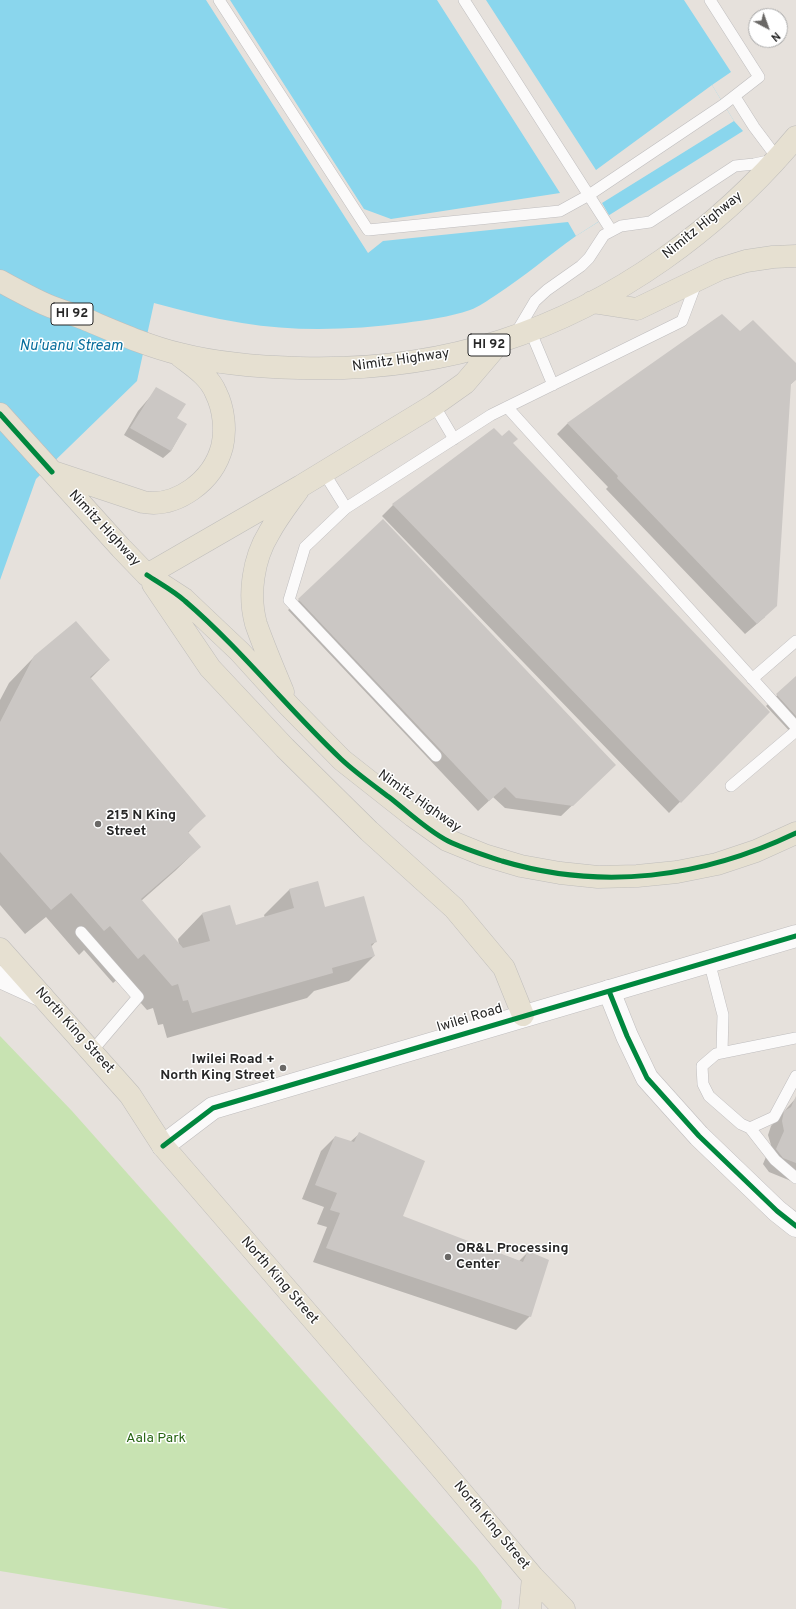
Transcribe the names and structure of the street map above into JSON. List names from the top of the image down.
{
  "streets": {
    "main road": ["Nimitz Highway", "HI 92", "North King Street"],
    "street": ["Iwilei Road"]
  },
  "crossings": [
    ["Iwilei Road", "North King Street"]
  ],
  "water": ["Nu'uanu Stream"],
  "parks": ["Aala Park"],
  "places": ["215 N King Street", "Iwilei Road + North King Street", "OR&L Processing Center"],
  "north": "bottom right"
}
